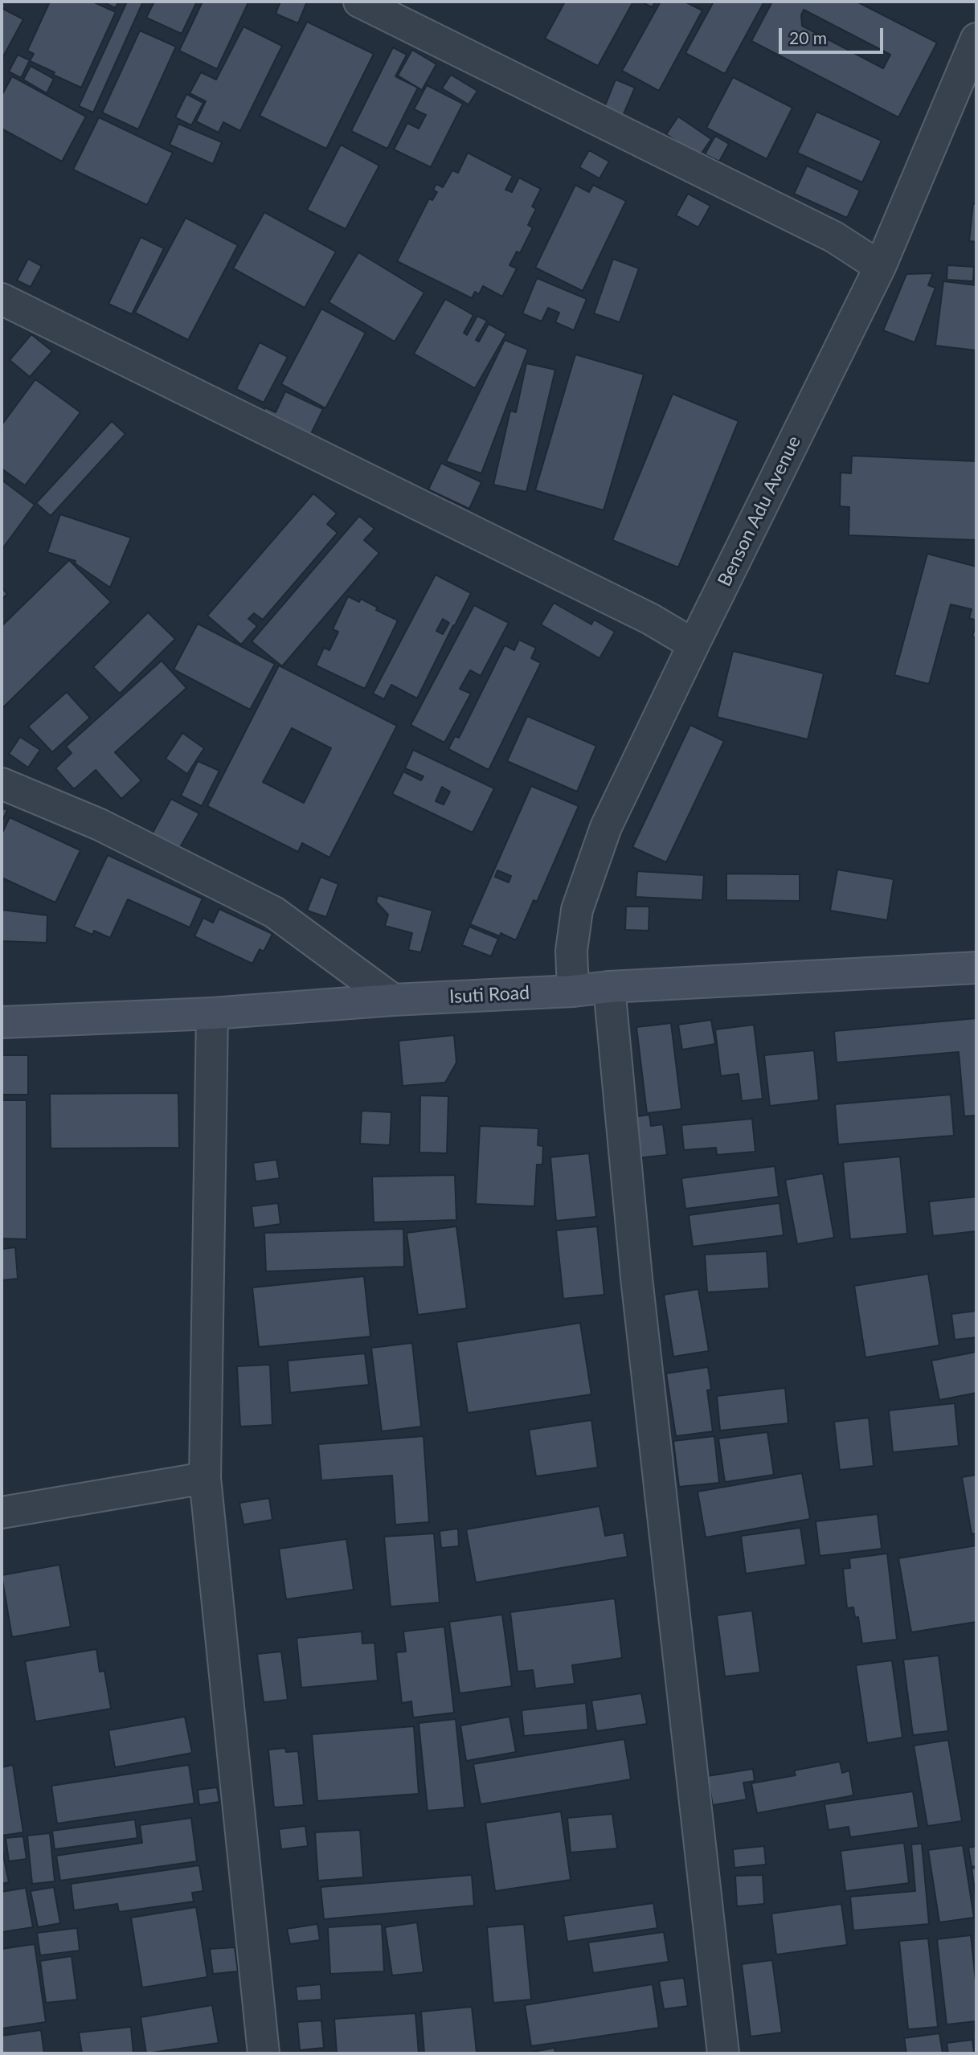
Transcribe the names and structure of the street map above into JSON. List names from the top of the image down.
{
  "streets": {
    "street": ["Benson Adu Avenue", "Isuti Road"]
  },
  "crossings": [
    ["Benson Adu Avenue", "Isuti Road"]
  ],
  "scale_bar": "20 m"
}
